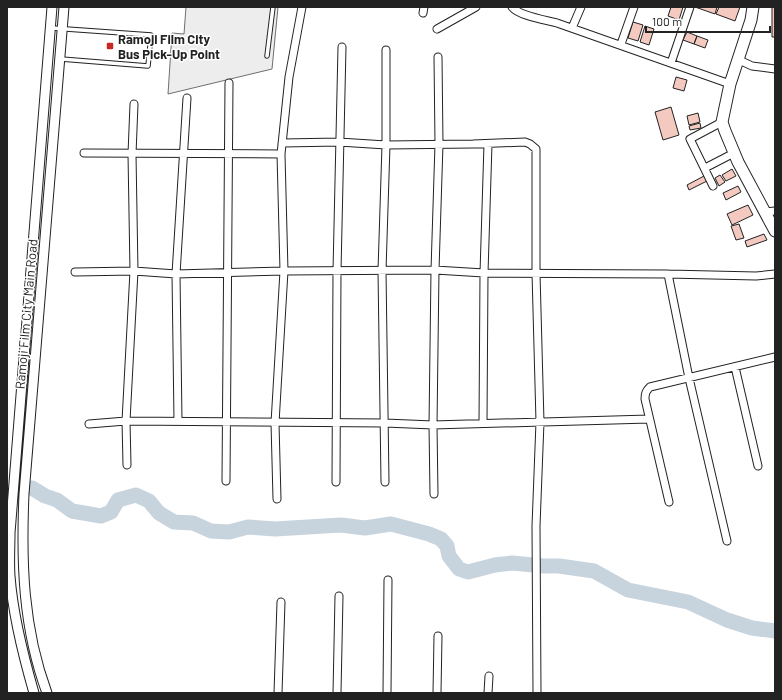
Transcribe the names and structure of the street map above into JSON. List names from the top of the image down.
{
  "streets": {
    "street": ["Ramoji Film City Main Road"]
  },
  "places": {
    "transit": ["Ramoji Film City Bus Pick-Up Point"]
  },
  "scale_bar": "100 m"
}
